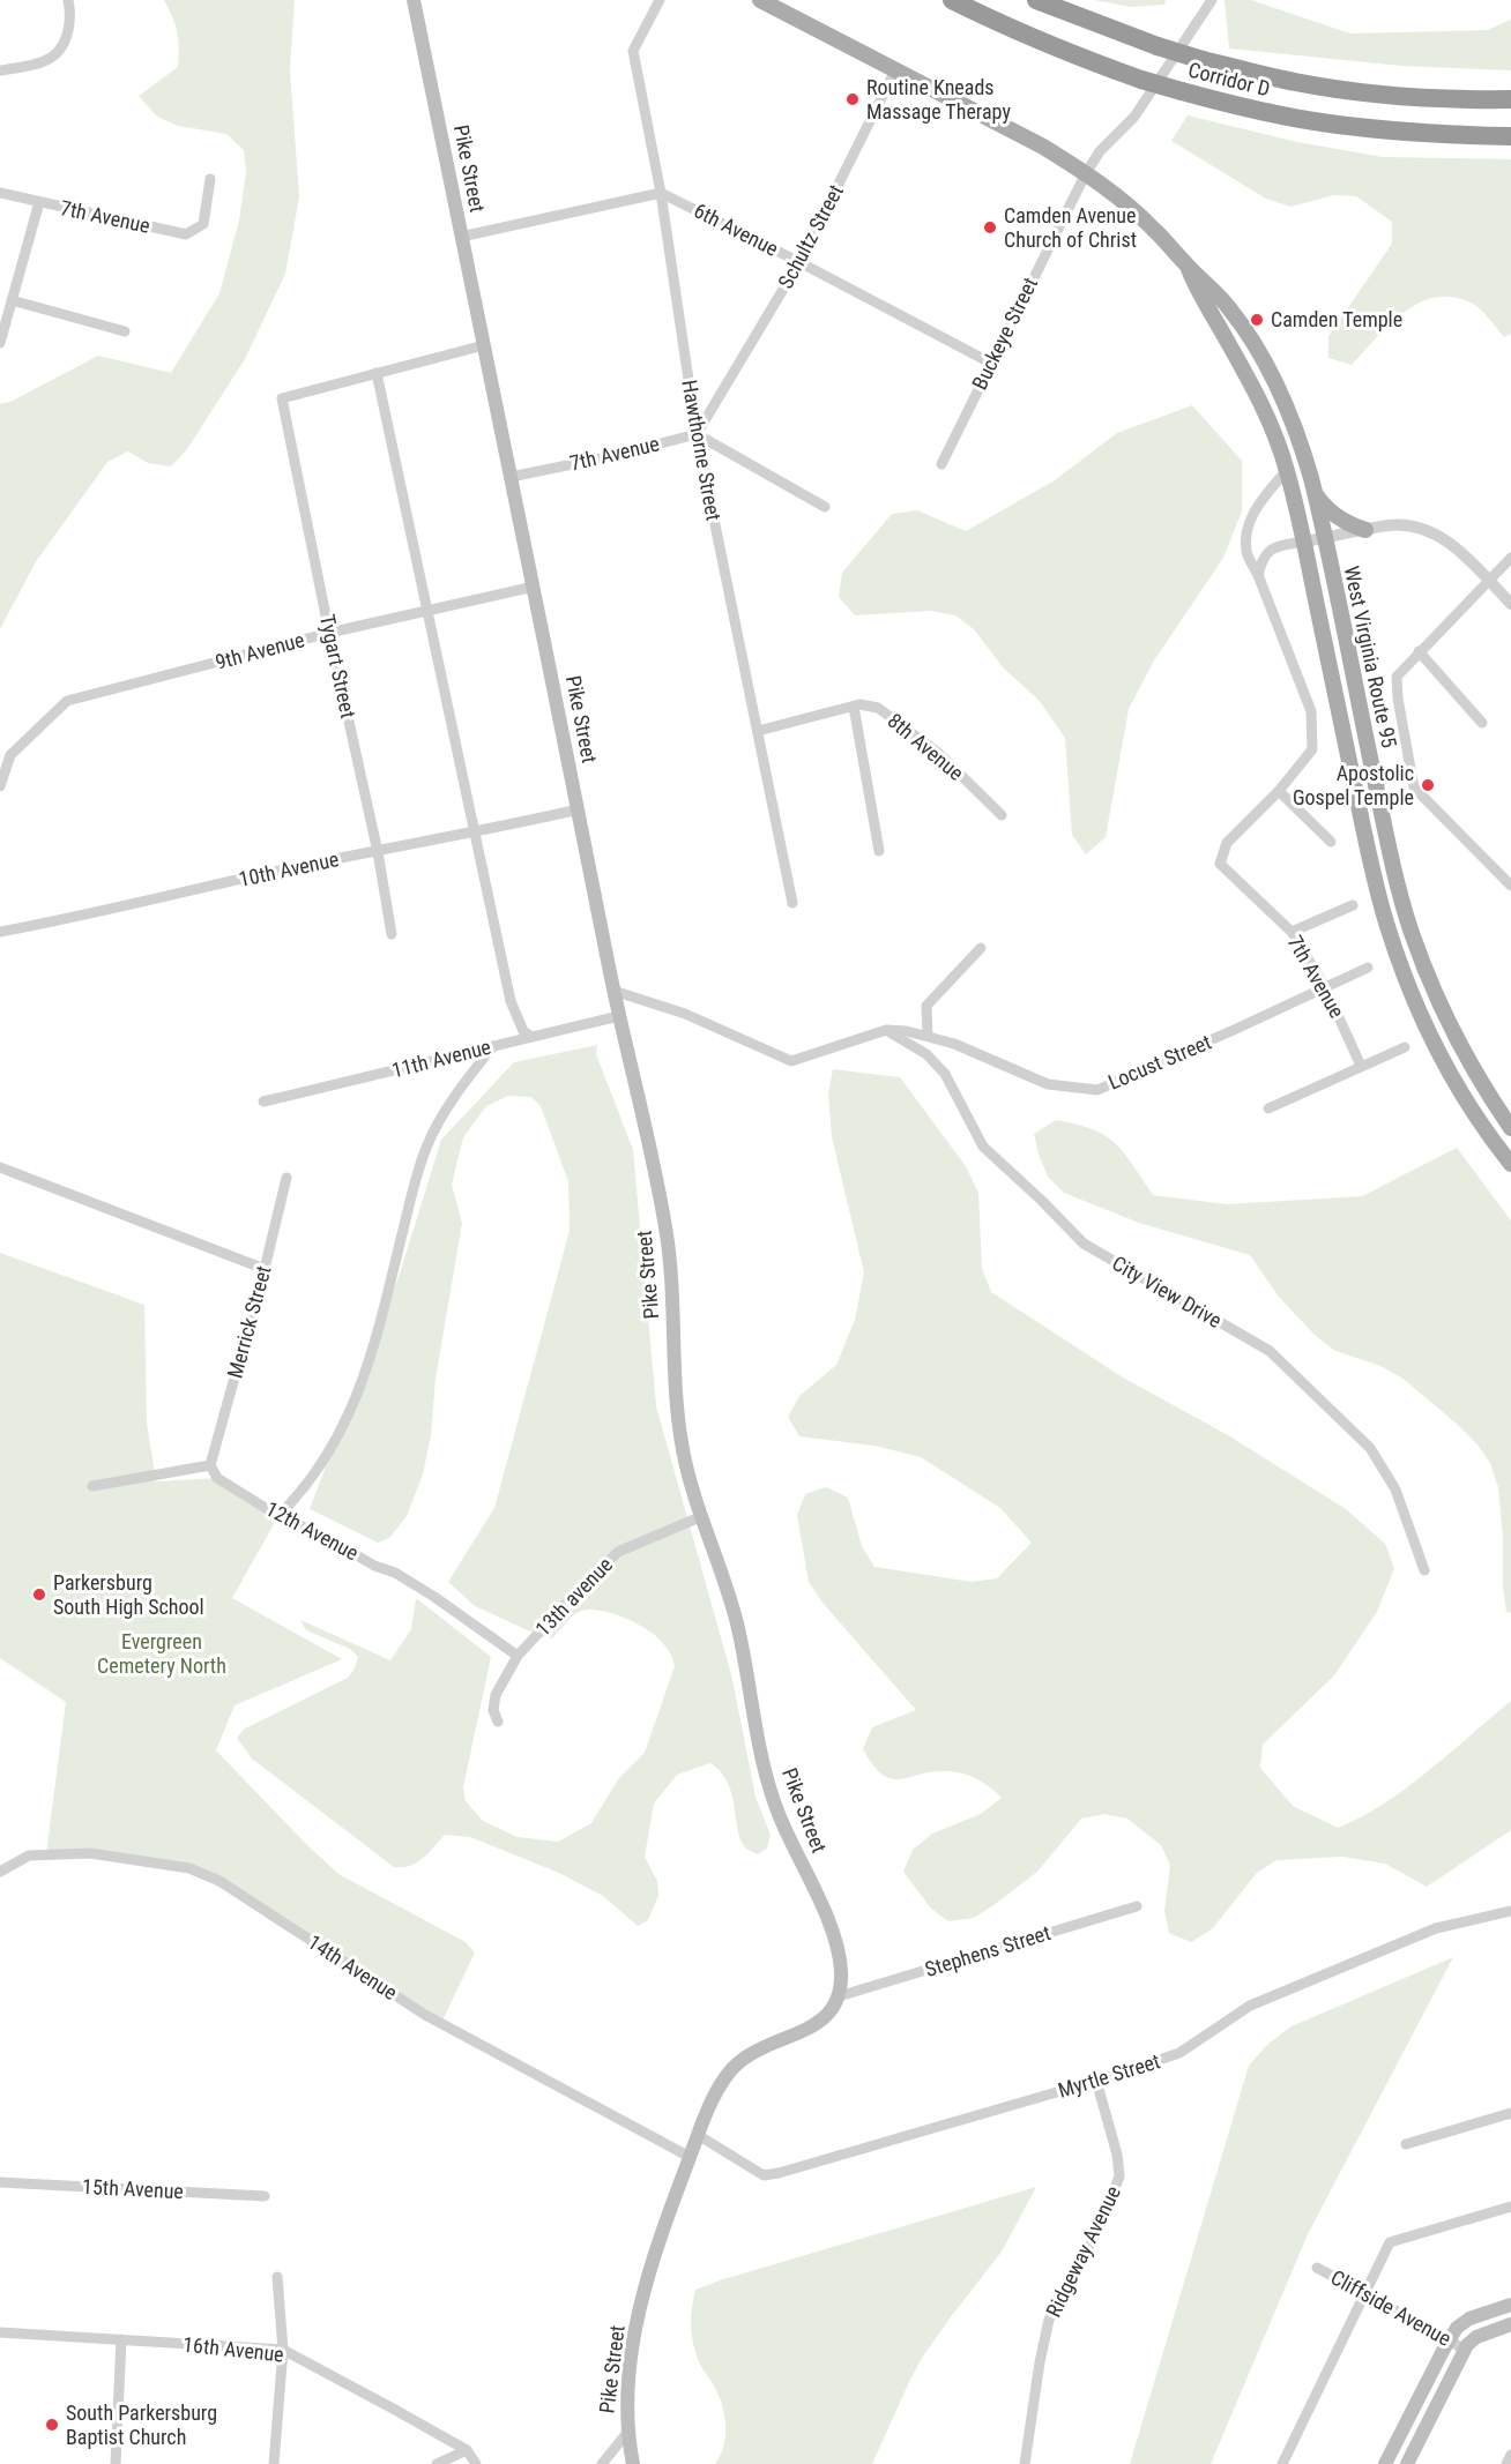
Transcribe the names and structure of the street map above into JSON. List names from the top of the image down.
{
  "streets": {
    "highway": ["Corridor D"],
    "main road": ["Pike Street", "West Virginia Route 95"],
    "street": [
      "7th Avenue",
      "6th Avenue",
      "Schultz Street",
      "Buckeye Street",
      "Hawthorne Street",
      "9th Avenue",
      "Tygart Street",
      "8th Avenue",
      "10th Avenue",
      "11th Avenue",
      "Locust Street",
      "City View Drive",
      "Merrick Street",
      "12th Avenue",
      "13th avenue",
      "Stephens Street",
      "14th Avenue",
      "Myrtle Street",
      "15th Avenue",
      "Ridgeway Avenue",
      "Cliffside Avenue",
      "16th Avenue"
    ]
  },
  "crossings": [
    ["Pike Street", "7th Avenue"],
    ["Pike Street", "9th Avenue"],
    ["Pike Street", "10th Avenue"],
    ["Pike Street", "11th Avenue"],
    ["Pike Street", "13th avenue"],
    ["Pike Street", "Stephens Street"],
    ["Pike Street", "14th Avenue"],
    ["Pike Street", "Myrtle Street"],
    ["7th Avenue", "Schultz Street"],
    ["7th Avenue", "Hawthorne Street"],
    ["7th Avenue", "Locust Street"],
    ["6th Avenue", "Schultz Street"],
    ["6th Avenue", "Buckeye Street"],
    ["6th Avenue", "Hawthorne Street"],
    ["Schultz Street", "Hawthorne Street"],
    ["Hawthorne Street", "8th Avenue"],
    ["9th Avenue", "Tygart Street"],
    ["Tygart Street", "10th Avenue"],
    ["Locust Street", "City View Drive"],
    ["Merrick Street", "12th Avenue"],
    ["12th Avenue", "13th avenue"],
    ["Myrtle Street", "Ridgeway Avenue"]
  ],
  "parks": ["Evergreen Cemetery North"],
  "places": [
    "Routine Kneads Massage Therapy",
    "Camden Avenue Church of Christ",
    "Camden Temple",
    "Apostolic Gospel Temple",
    "Parkersburg South High School",
    "South Parkersburg Baptist Church"
  ]
}
